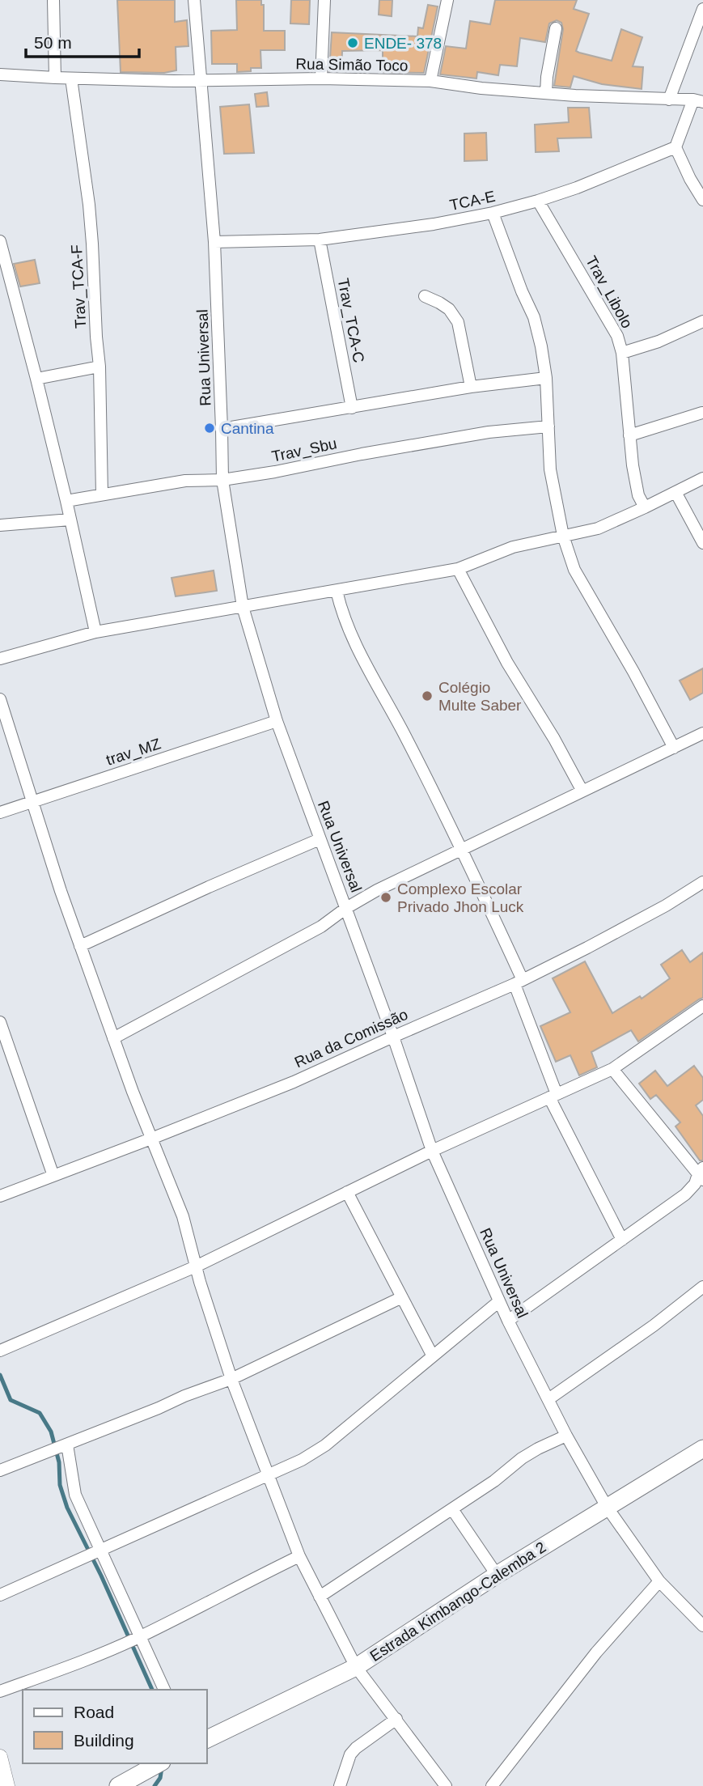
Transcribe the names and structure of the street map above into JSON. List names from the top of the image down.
{
  "streets": {
    "main road": ["Estrada Kimbango-Calemba 2"],
    "street": [
      "Rua Simão Toco",
      "TCA-E",
      "Trav_TCA-F",
      "Trav_Libolo",
      "Trav_TCA-C",
      "Rua Universal",
      "Trav_Sbu",
      "trav_MZ",
      "Rua da Comissão"
    ]
  },
  "crossings": [
    ["Rua Simão Toco", "Trav_TCA-F"],
    ["Rua Simão Toco", "Rua Universal"],
    ["TCA-E", "Trav_Libolo"],
    ["TCA-E", "Trav_TCA-C"],
    ["TCA-E", "Rua Universal"],
    ["Trav_TCA-F", "Trav_Sbu"],
    ["Rua Universal", "Trav_Sbu"],
    ["Rua Universal", "trav_MZ"],
    ["Rua Universal", "Rua da Comissão"],
    ["Rua Universal", "Estrada Kimbango-Calemba 2"]
  ],
  "places": [
    "ENDE- 378",
    "Cantina",
    "Colégio Multe Saber",
    "Complexo Escolar Privado Jhon Luck"
  ],
  "legend": ["Road", "Building"],
  "scale_bar": "50 m"
}
